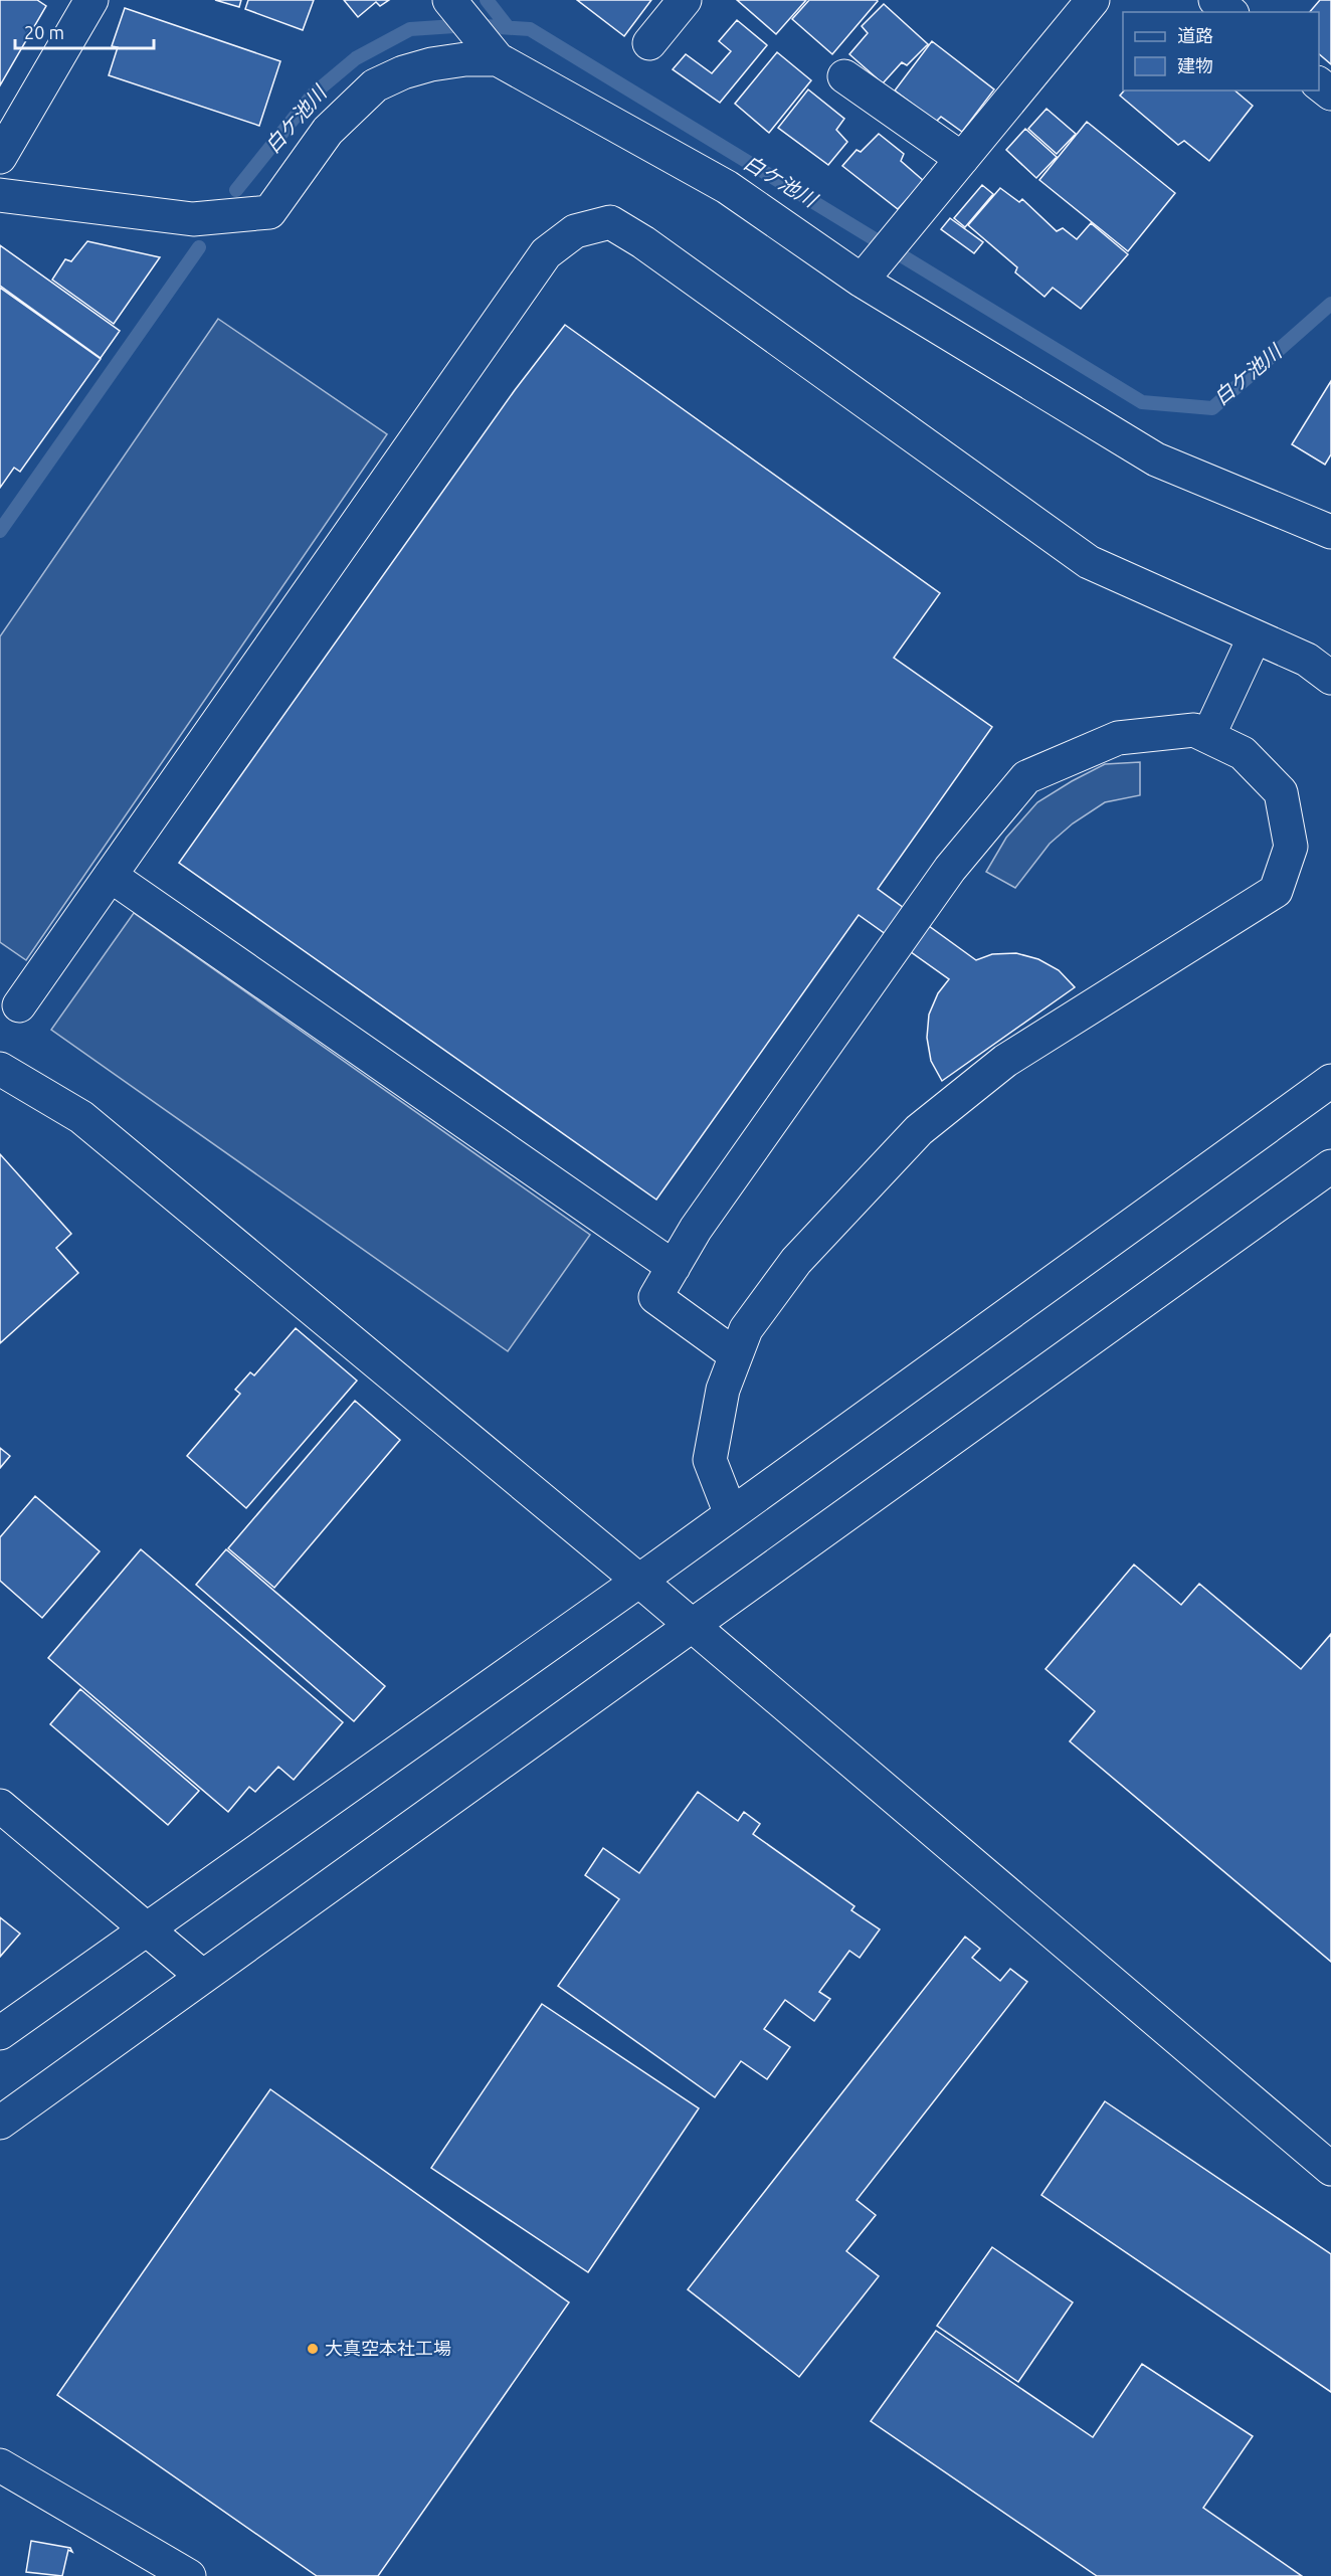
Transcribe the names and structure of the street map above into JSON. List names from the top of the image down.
{
  "water": ["白ケ池川"],
  "places": ["大真空本社工場"],
  "legend": ["道路", "建物"],
  "scale_bar": "20 m"
}
